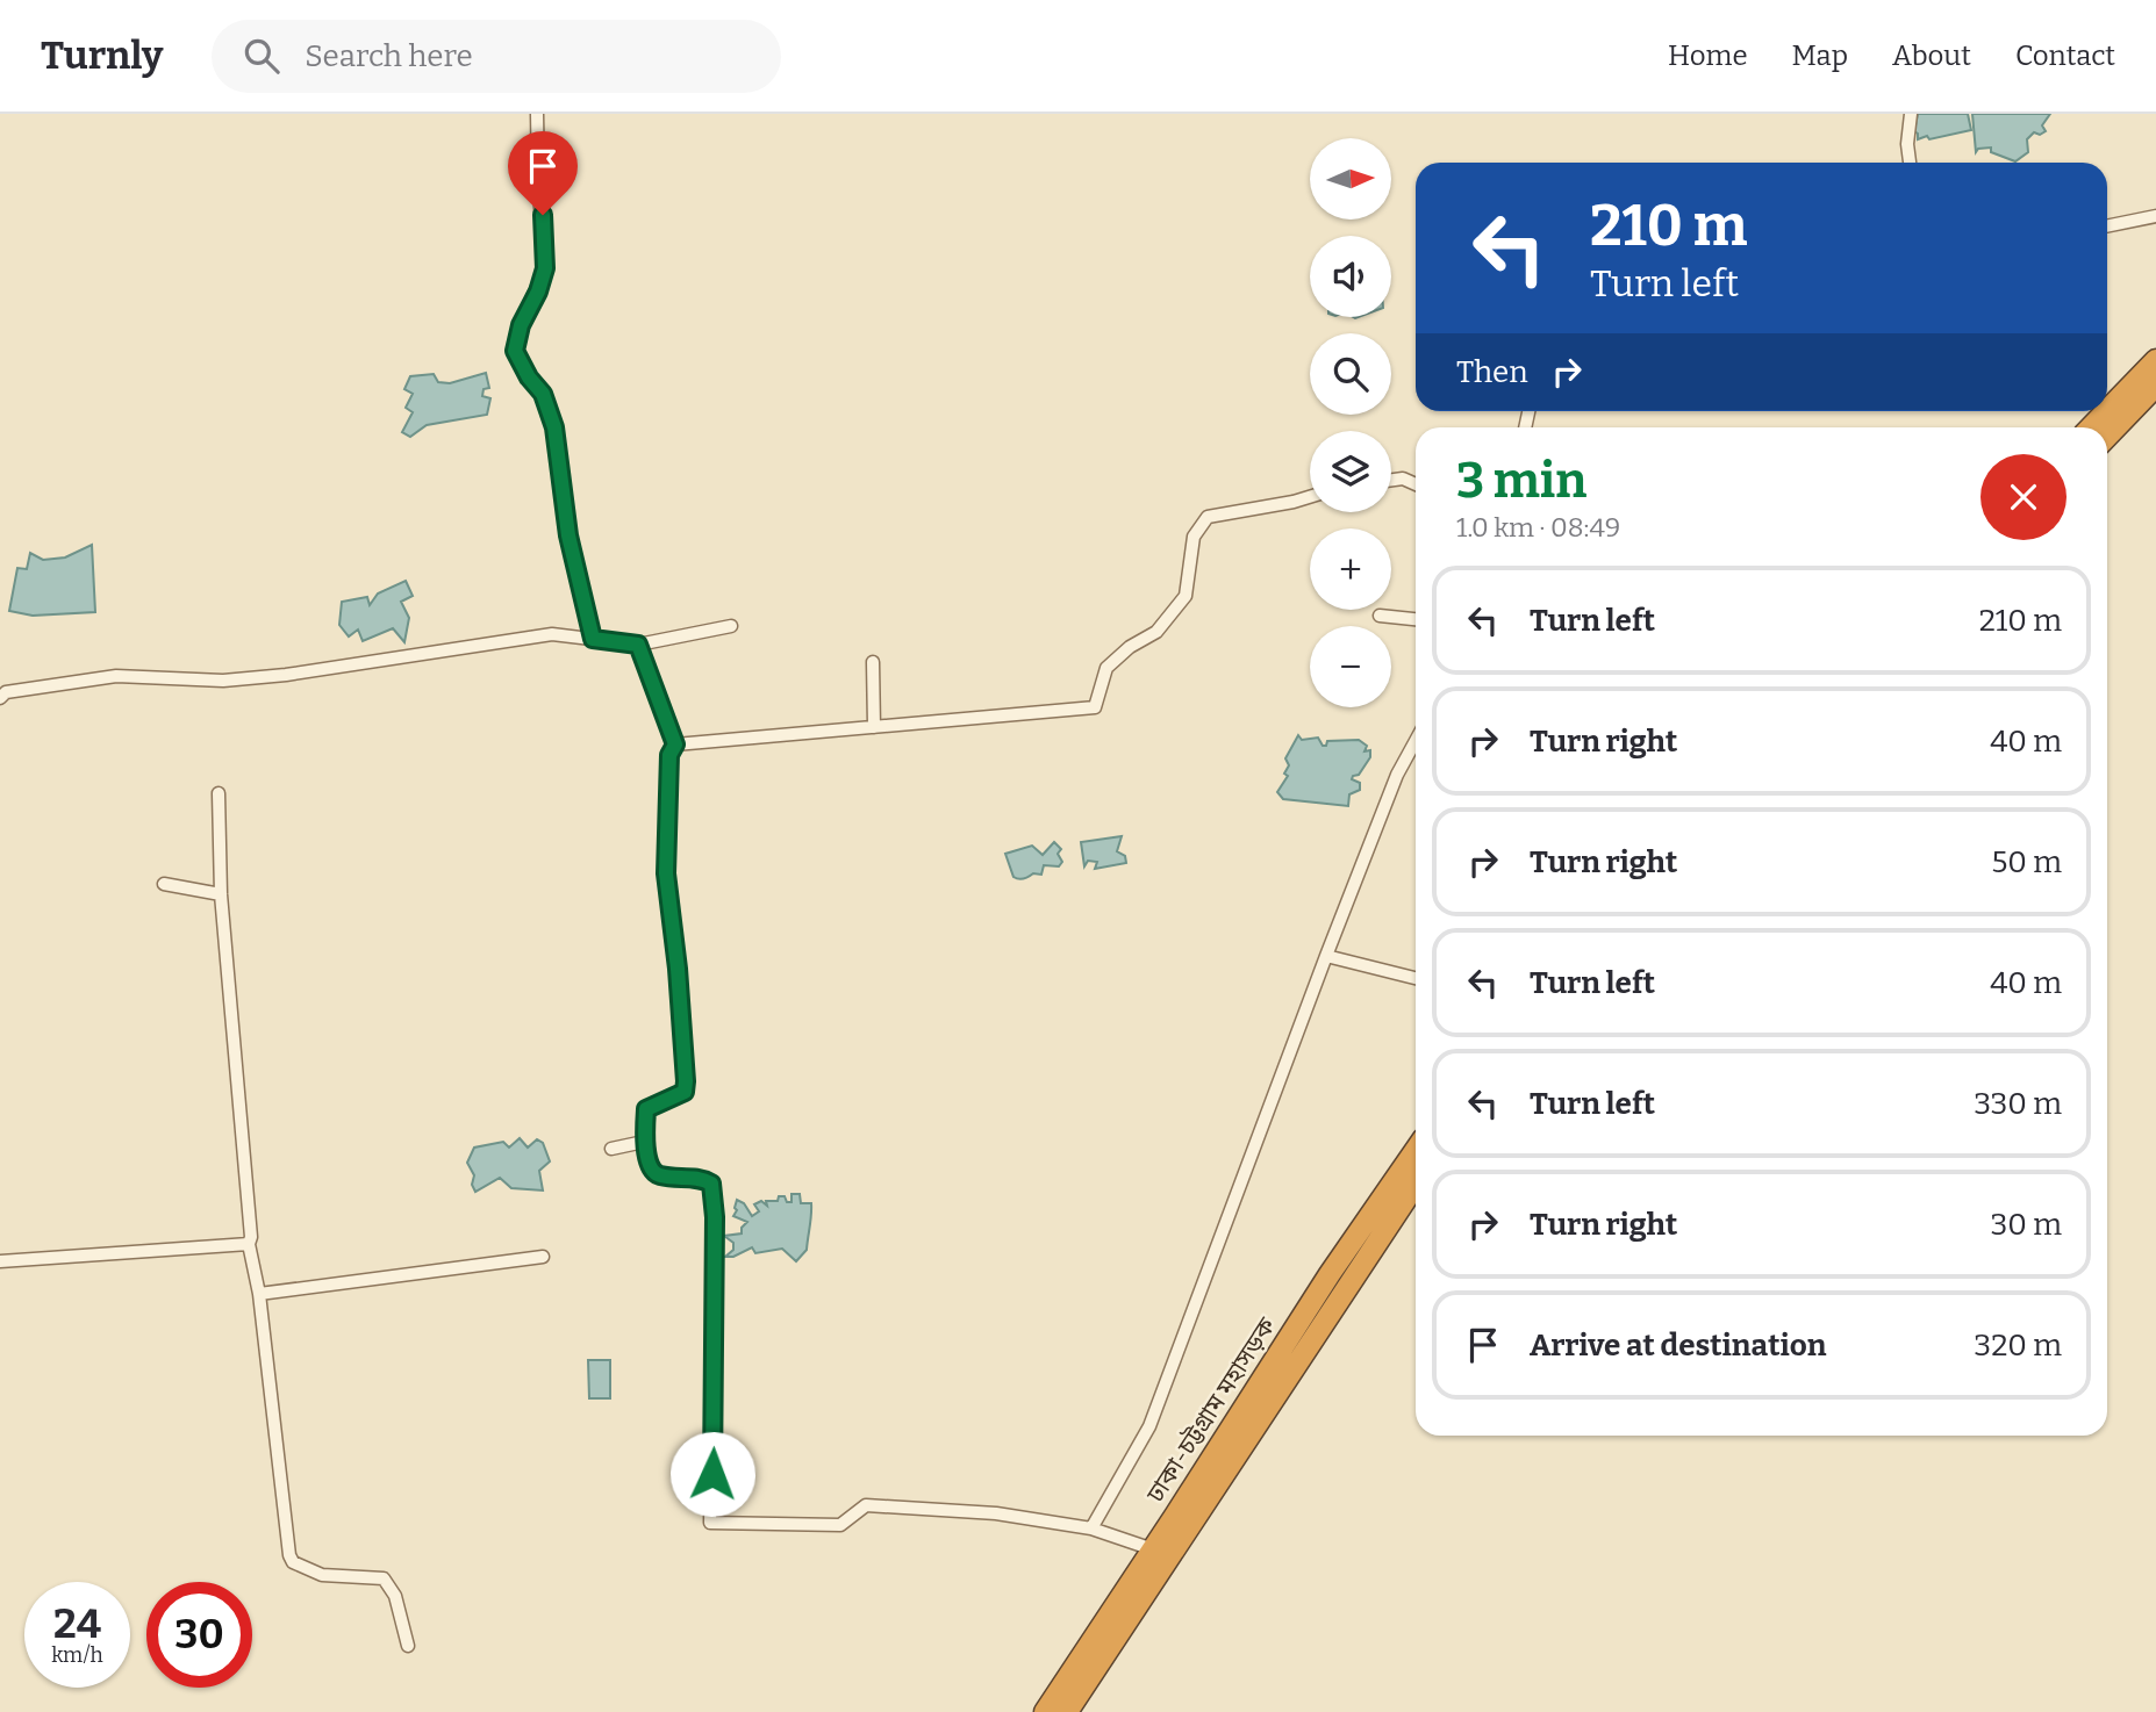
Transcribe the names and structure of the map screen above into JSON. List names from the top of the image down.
{
  "streets": {
    "highway": ["ঢাকা-চট্টগ্রাম মহাসড়ক"]
  },
  "north": "right",
  "page": {
    "header": "Turnly",
    "search": "Search here",
    "nav": [
      "Home",
      "Map",
      "About",
      "Contact"
    ],
    "map_buttons": ["+", "−"],
    "turn": ["210 m", "Turn left"],
    "then": "Then",
    "heading": ["3 min", "1.0 km · 08:49"],
    "list": [
      {
        "name": "Turn left",
        "value": "210 m"
      },
      {
        "name": "Turn right",
        "value": "40 m"
      },
      {
        "name": "Turn right",
        "value": "50 m"
      },
      {
        "name": "Turn left",
        "value": "40 m"
      },
      {
        "name": "Turn left",
        "value": "330 m"
      },
      {
        "name": "Turn right",
        "value": "30 m"
      },
      {
        "name": "Arrive at destination",
        "value": "320 m"
      }
    ],
    "speed": "24 km/h",
    "limit": "30"
  }
}
